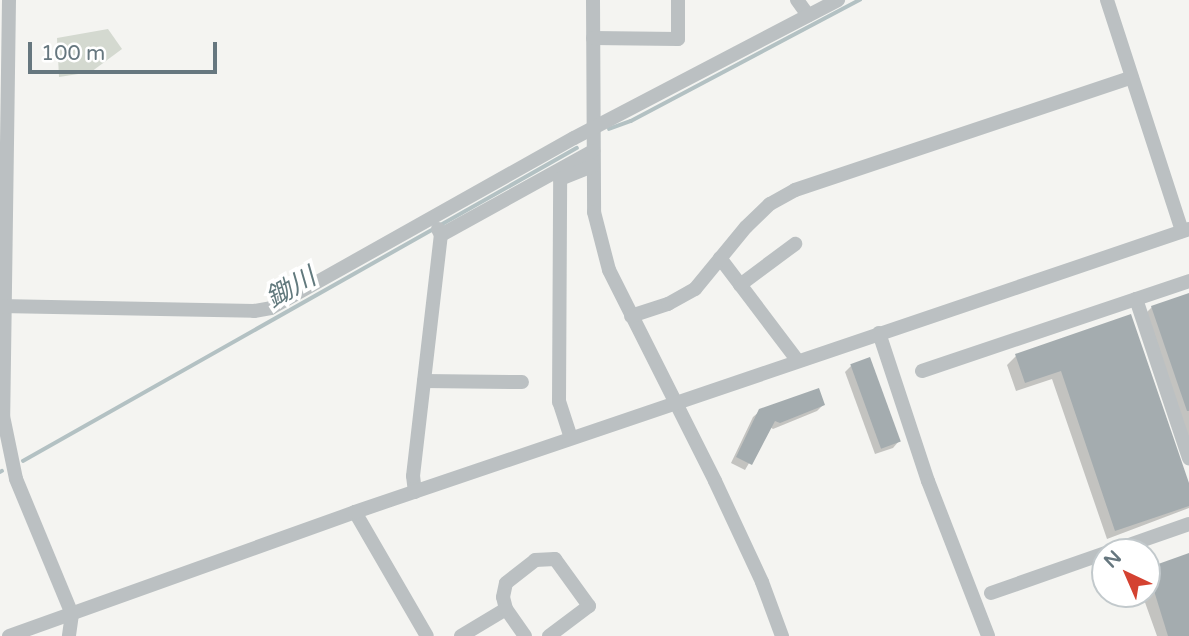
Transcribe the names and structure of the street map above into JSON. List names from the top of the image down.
{
  "water": ["鋤川"],
  "scale_bar": "100 m",
  "north": "top left"
}
